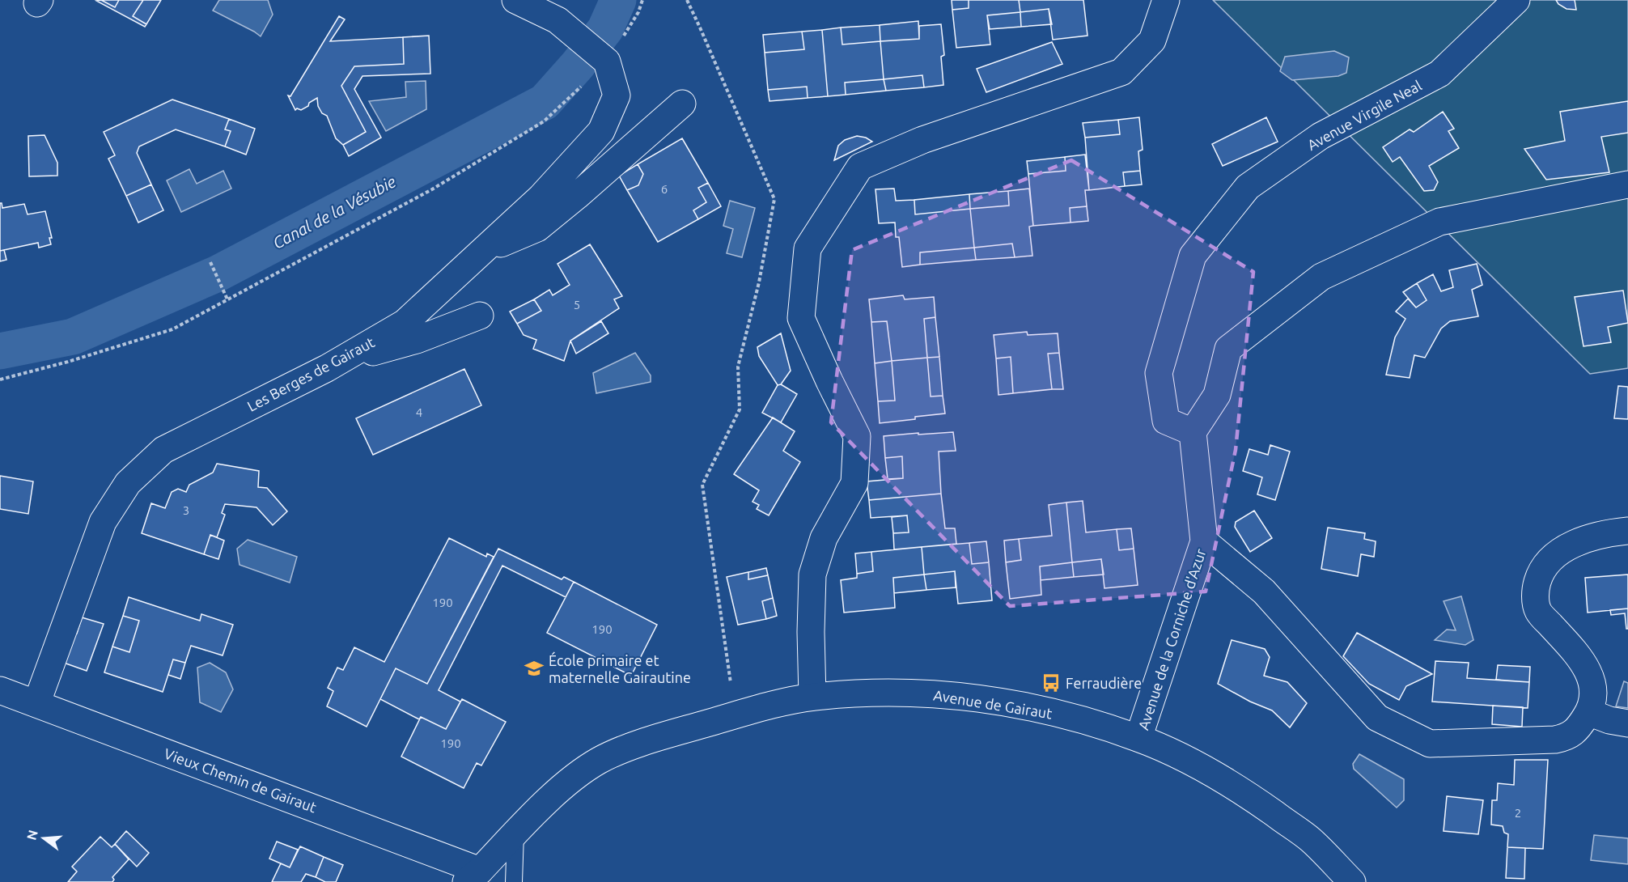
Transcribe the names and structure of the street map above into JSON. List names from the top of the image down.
{
  "streets": {
    "street": [
      "Avenue Virgile Neal",
      "Les Berges de Gairaut",
      "Avenue de la Corniche d'Azur",
      "Avenue de Gairaut",
      "Vieux Chemin de Gairaut"
    ]
  },
  "crossings": [
    ["Avenue Virgile Neal", "Avenue de la Corniche d'Azur"],
    ["Les Berges de Gairaut", "Vieux Chemin de Gairaut"],
    ["Avenue de la Corniche d'Azur", "Avenue de Gairaut"],
    ["Avenue de Gairaut", "Vieux Chemin de Gairaut"]
  ],
  "water": ["Canal de la Vésubie"],
  "places": {
    "school or university": ["École primaire et maternelle Gairautine"],
    "bus stop": ["Ferraudière"]
  },
  "house_numbers": [
    "6",
    "5",
    "4",
    "3",
    "190",
    "190",
    "190",
    "2"
  ],
  "north": "left"
}
